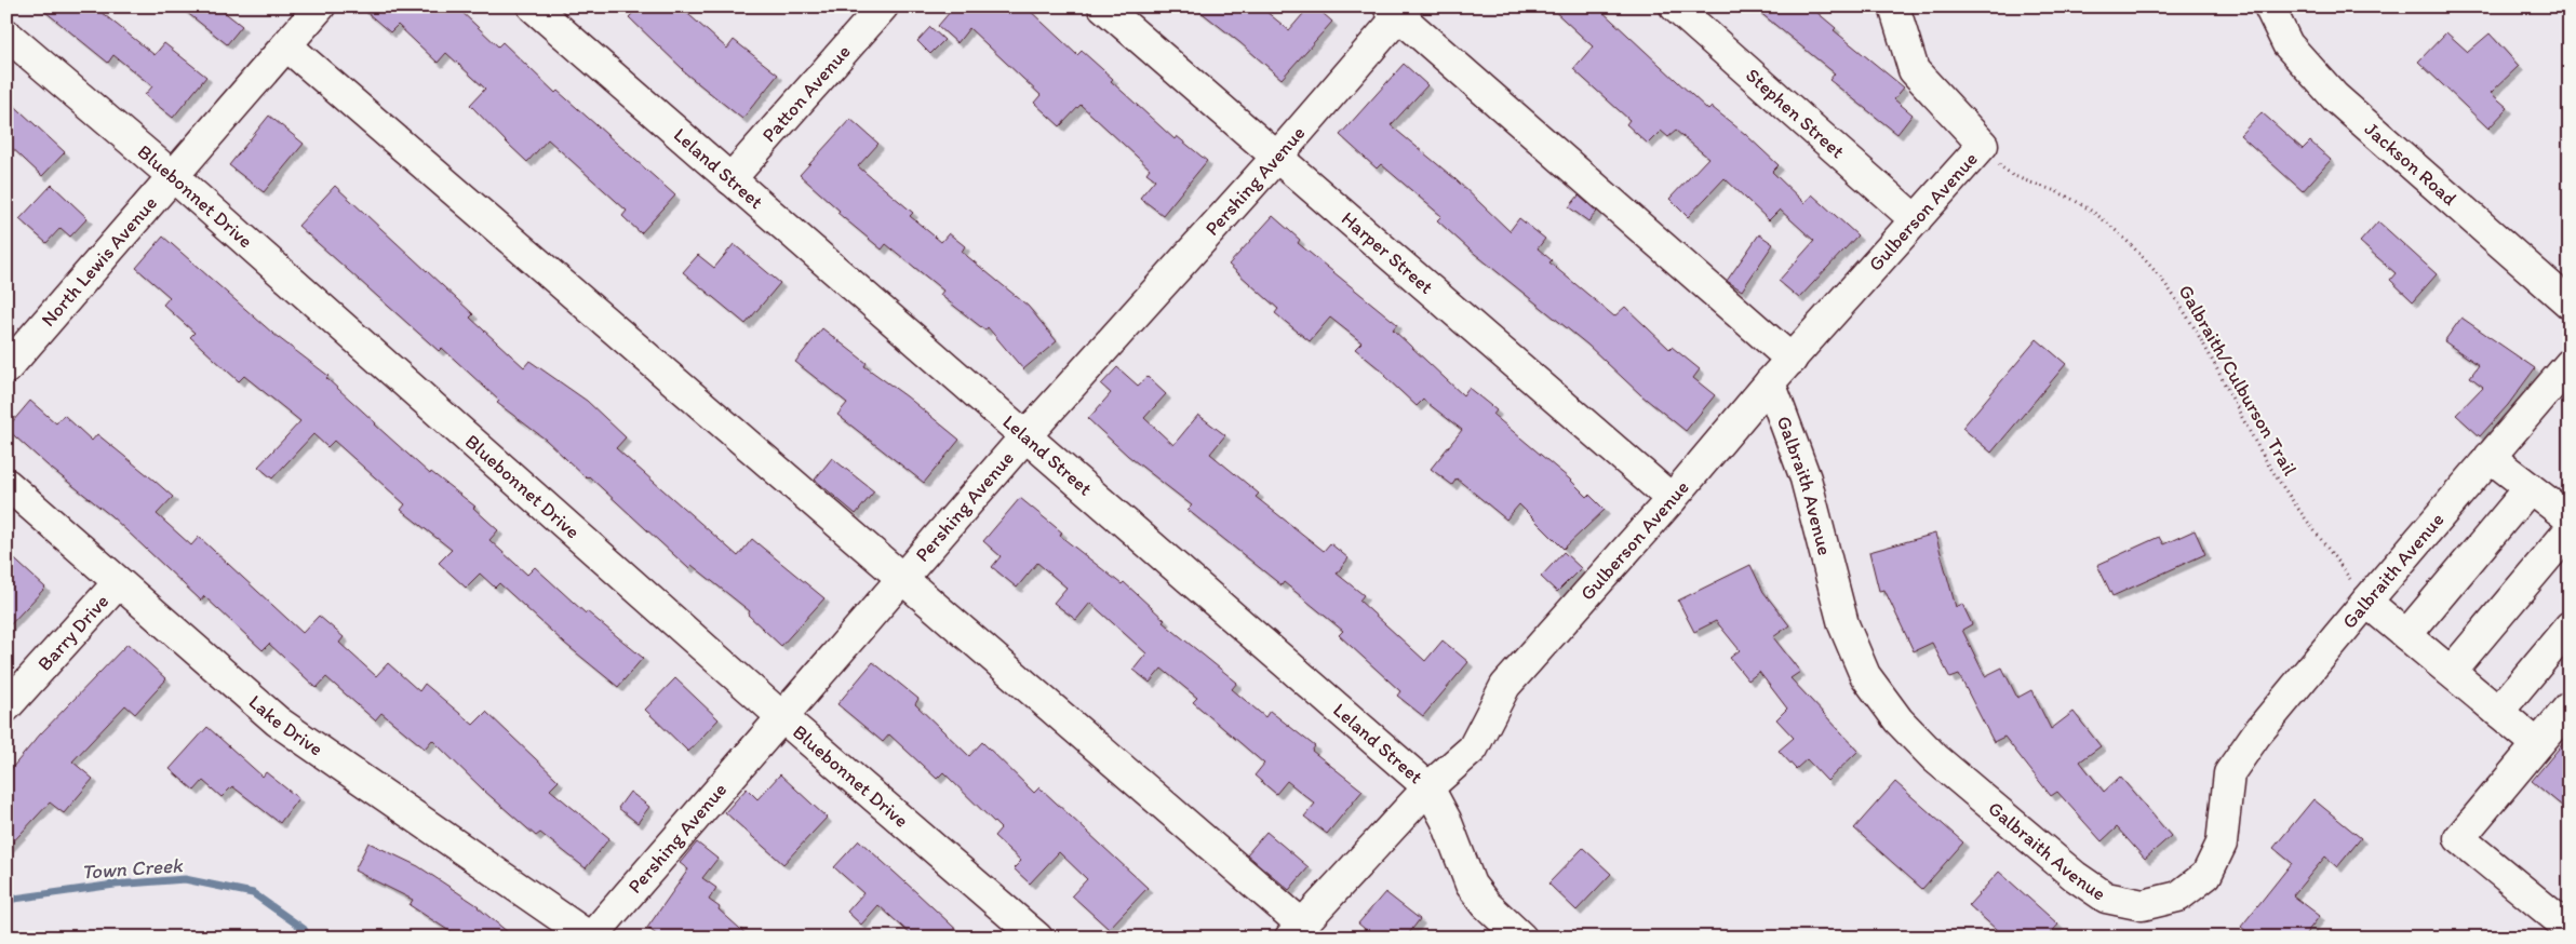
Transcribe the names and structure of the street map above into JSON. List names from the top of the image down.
{
  "streets": {
    "street": [
      "Patton Avenue",
      "Stephen Street",
      "Jackson Road",
      "Leland Street",
      "Pershing Avenue",
      "Bluebonnet Drive",
      "Gulberson Avenue",
      "Harper Street",
      "North Lewis Avenue",
      "Galbraith Avenue",
      "Barry Drive",
      "Lake Drive"
    ],
    "path": ["Galbraith/Culburson Trail"]
  },
  "crossings": [
    ["Patton Avenue", "Leland Street"],
    ["Stephen Street", "Gulberson Avenue"],
    ["Leland Street", "Pershing Avenue"],
    ["Leland Street", "Gulberson Avenue"],
    ["Pershing Avenue", "Bluebonnet Drive"],
    ["Pershing Avenue", "Harper Street"],
    ["Pershing Avenue", "Lake Drive"],
    ["Bluebonnet Drive", "North Lewis Avenue"],
    ["Gulberson Avenue", "Harper Street"],
    ["Gulberson Avenue", "Galbraith/Culburson Trail"],
    ["Gulberson Avenue", "Galbraith Avenue"],
    ["Galbraith/Culburson Trail", "Galbraith Avenue"],
    ["Barry Drive", "Lake Drive"]
  ],
  "water": ["Town Creek"]
}
